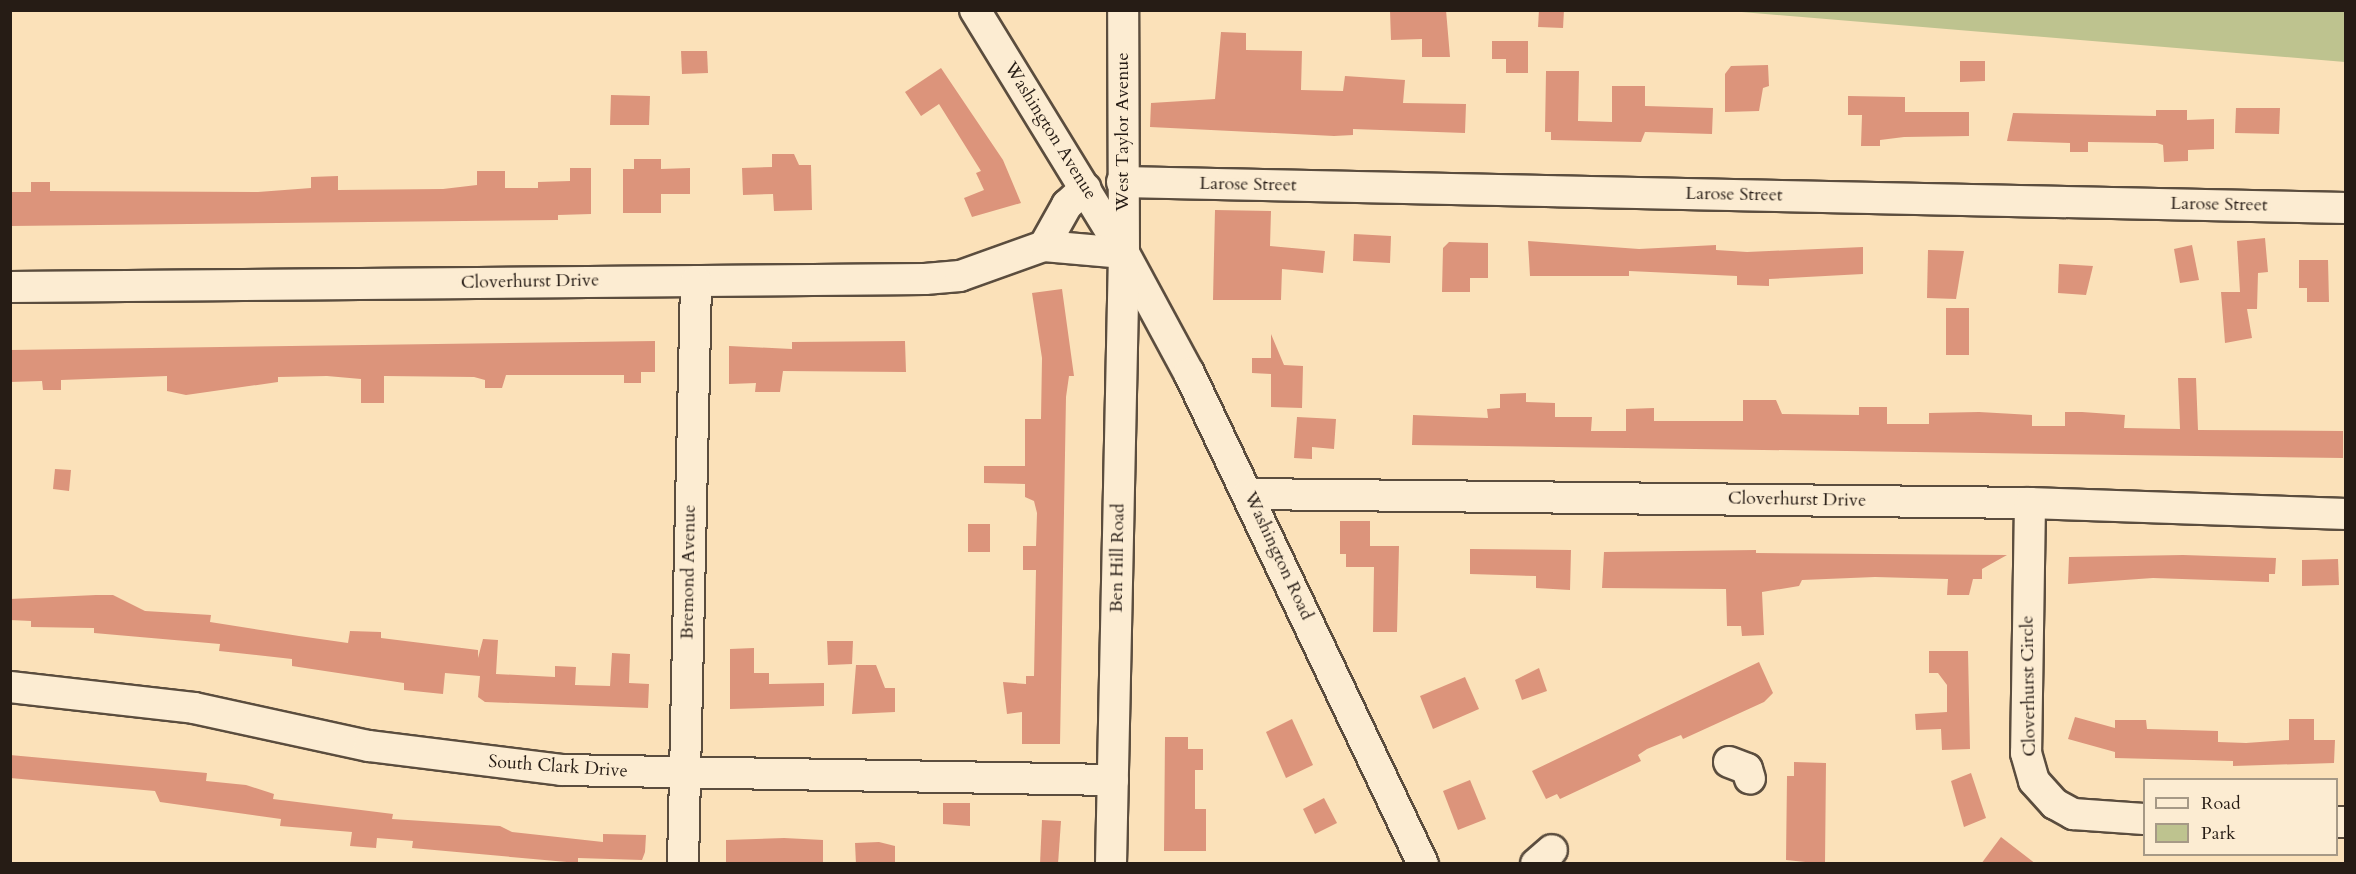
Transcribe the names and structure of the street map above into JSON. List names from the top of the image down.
{
  "streets": {
    "street": [
      "Washington Avenue",
      "West Taylor Avenue",
      "Larose Street",
      "Cloverhurst Drive",
      "Washington Road",
      "Ben Hill Road",
      "Bremond Avenue",
      "Cloverhurst Circle",
      "South Clark Drive"
    ]
  },
  "crossings": [
    ["Washington Avenue", "West Taylor Avenue"],
    ["Washington Avenue", "Cloverhurst Drive"],
    ["Washington Avenue", "Washington Road"],
    ["Washington Avenue", "Ben Hill Road"],
    ["West Taylor Avenue", "Larose Street"],
    ["West Taylor Avenue", "Cloverhurst Drive"],
    ["West Taylor Avenue", "Washington Road"],
    ["West Taylor Avenue", "Ben Hill Road"],
    ["Cloverhurst Drive", "Washington Road"],
    ["Cloverhurst Drive", "Ben Hill Road"],
    ["Cloverhurst Drive", "Bremond Avenue"],
    ["Cloverhurst Drive", "Cloverhurst Circle"],
    ["Washington Road", "Ben Hill Road"],
    ["Ben Hill Road", "South Clark Drive"],
    ["Bremond Avenue", "South Clark Drive"]
  ],
  "legend": ["Road", "Park"]
}
